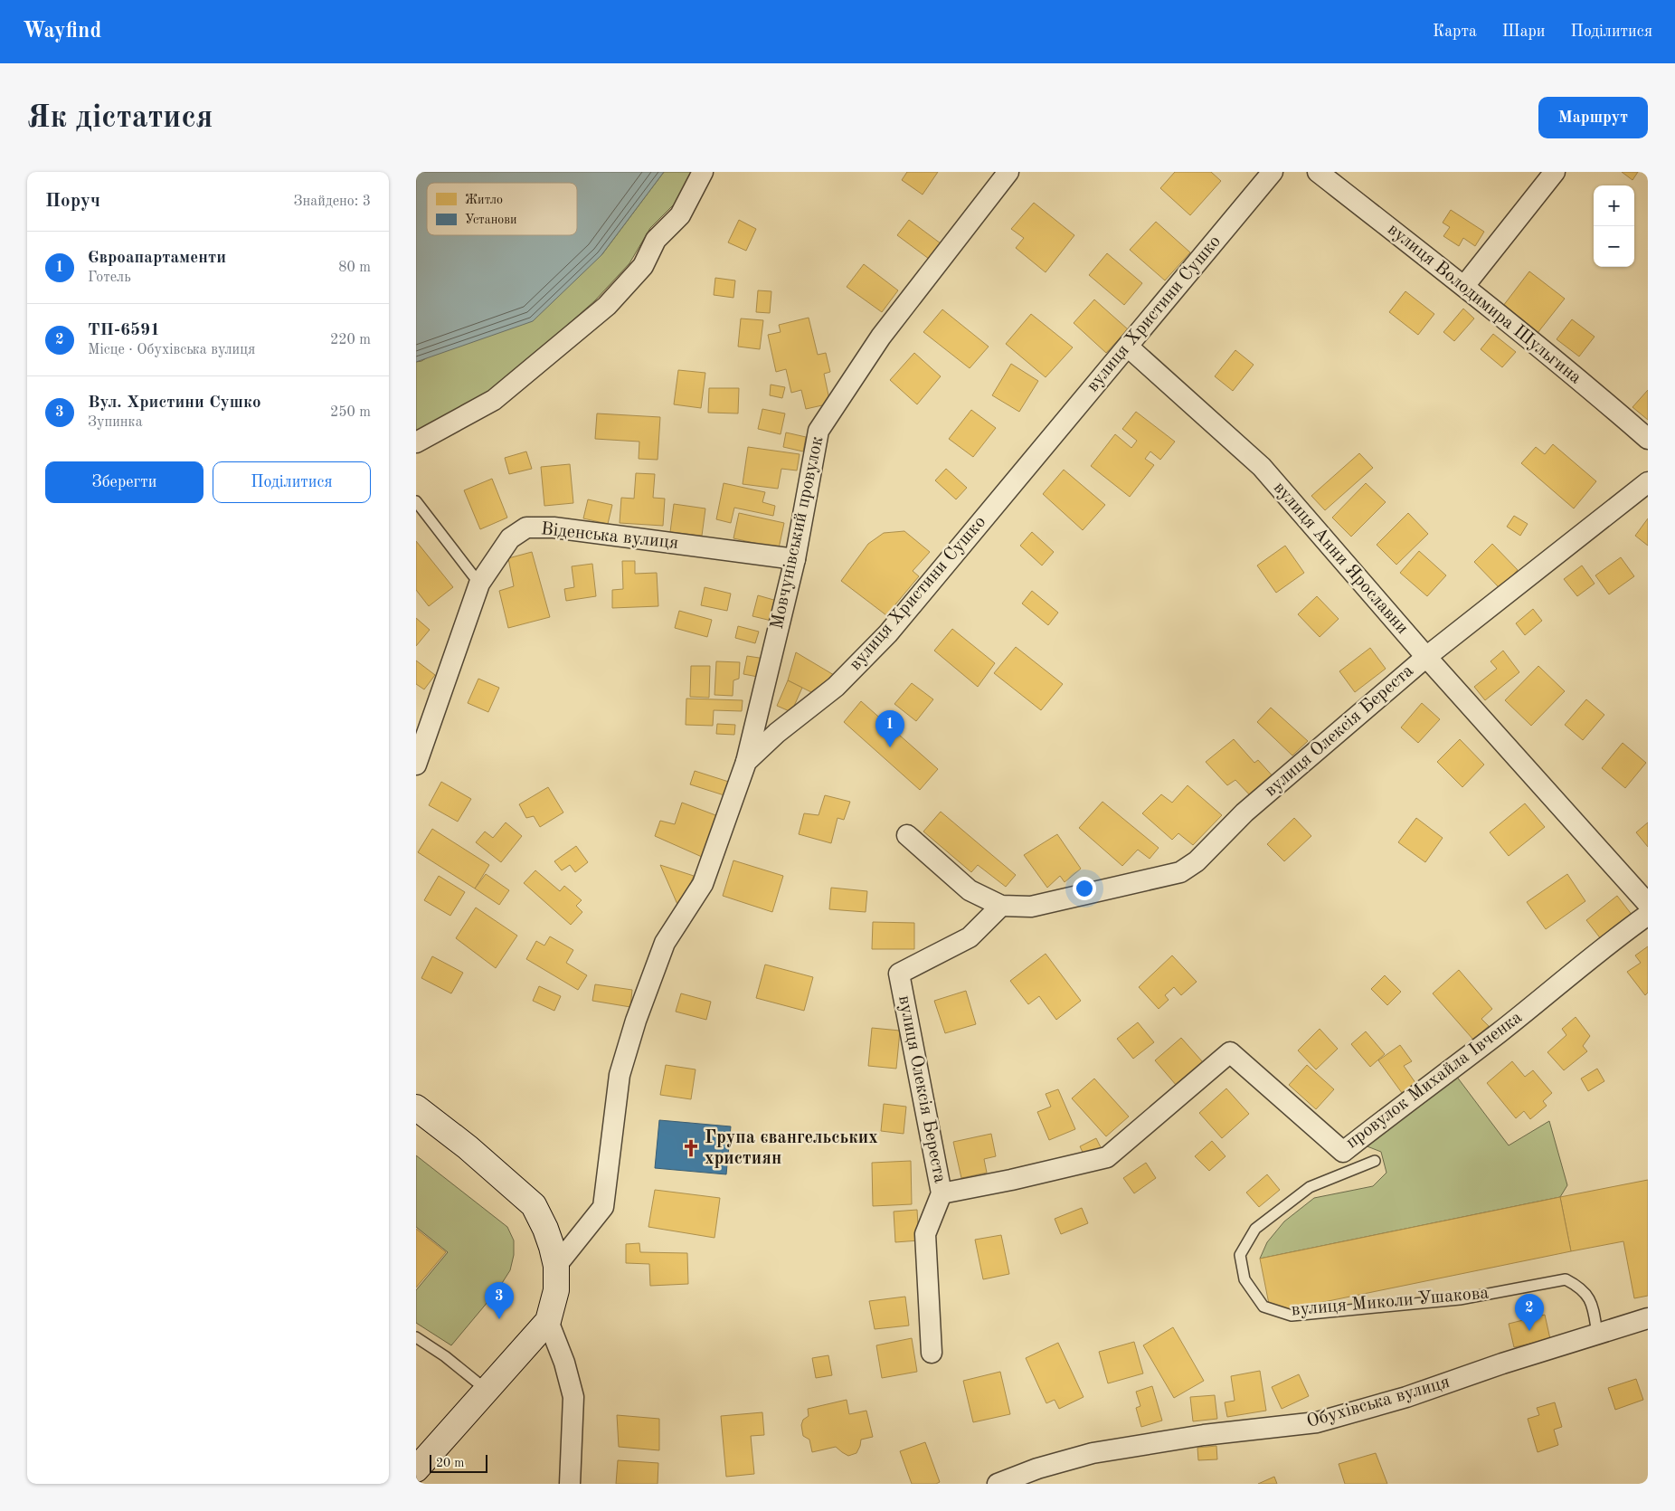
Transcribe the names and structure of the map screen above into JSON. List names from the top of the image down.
{
  "streets": {
    "street": [
      "вулиця Володимира Шульгина",
      "вулиця Христини Сушко",
      "Мовчунівський провулок",
      "Віденська вулиця",
      "вулиця Анни Ярославни",
      "вулиця Олексія Береста",
      "провулок Михайла Івченка",
      "Обухівська вулиця"
    ],
    "lane": ["вулиця Миколи Ушакова"]
  },
  "crossings": [
    ["вулиця Христини Сушко", "Мовчунівський провулок"],
    ["вулиця Христини Сушко", "вулиця Анни Ярославни"],
    ["Мовчунівський провулок", "Віденська вулиця"],
    ["вулиця Анни Ярославни", "вулиця Олексія Береста"],
    ["вулиця Олексія Береста", "провулок Михайла Івченка"],
    ["вулиця Миколи Ушакова", "Обухівська вулиця"]
  ],
  "places": {
    "church": ["Група євангельських християн"]
  },
  "legend": ["Житло", "Установи"],
  "scale_bar": "20 m",
  "page": {
    "header": "Wayfind",
    "nav": ["Карта", "Шари", "Поділитися"],
    "buttons": [
      "Маршрут",
      ["Зберегти", "Поділитися"]
    ],
    "title": "Як дістатися",
    "heading": ["Поруч", "Знайдено: 3"],
    "map_buttons": ["+", "−"],
    "list": [
      {
        "mark": "1",
        "name": "Євроапартаменти",
        "note": "Готель",
        "value": "80 m"
      },
      {
        "mark": "2",
        "name": "ТП-6591",
        "note": "Місце · Обухівська вулиця",
        "value": "220 m"
      },
      {
        "mark": "3",
        "name": "Вул. Христини Сушко",
        "note": "Зупинка",
        "value": "250 m"
      }
    ],
    "pins": ["1", "3", "2"],
    "scale": "20 m"
  }
}
